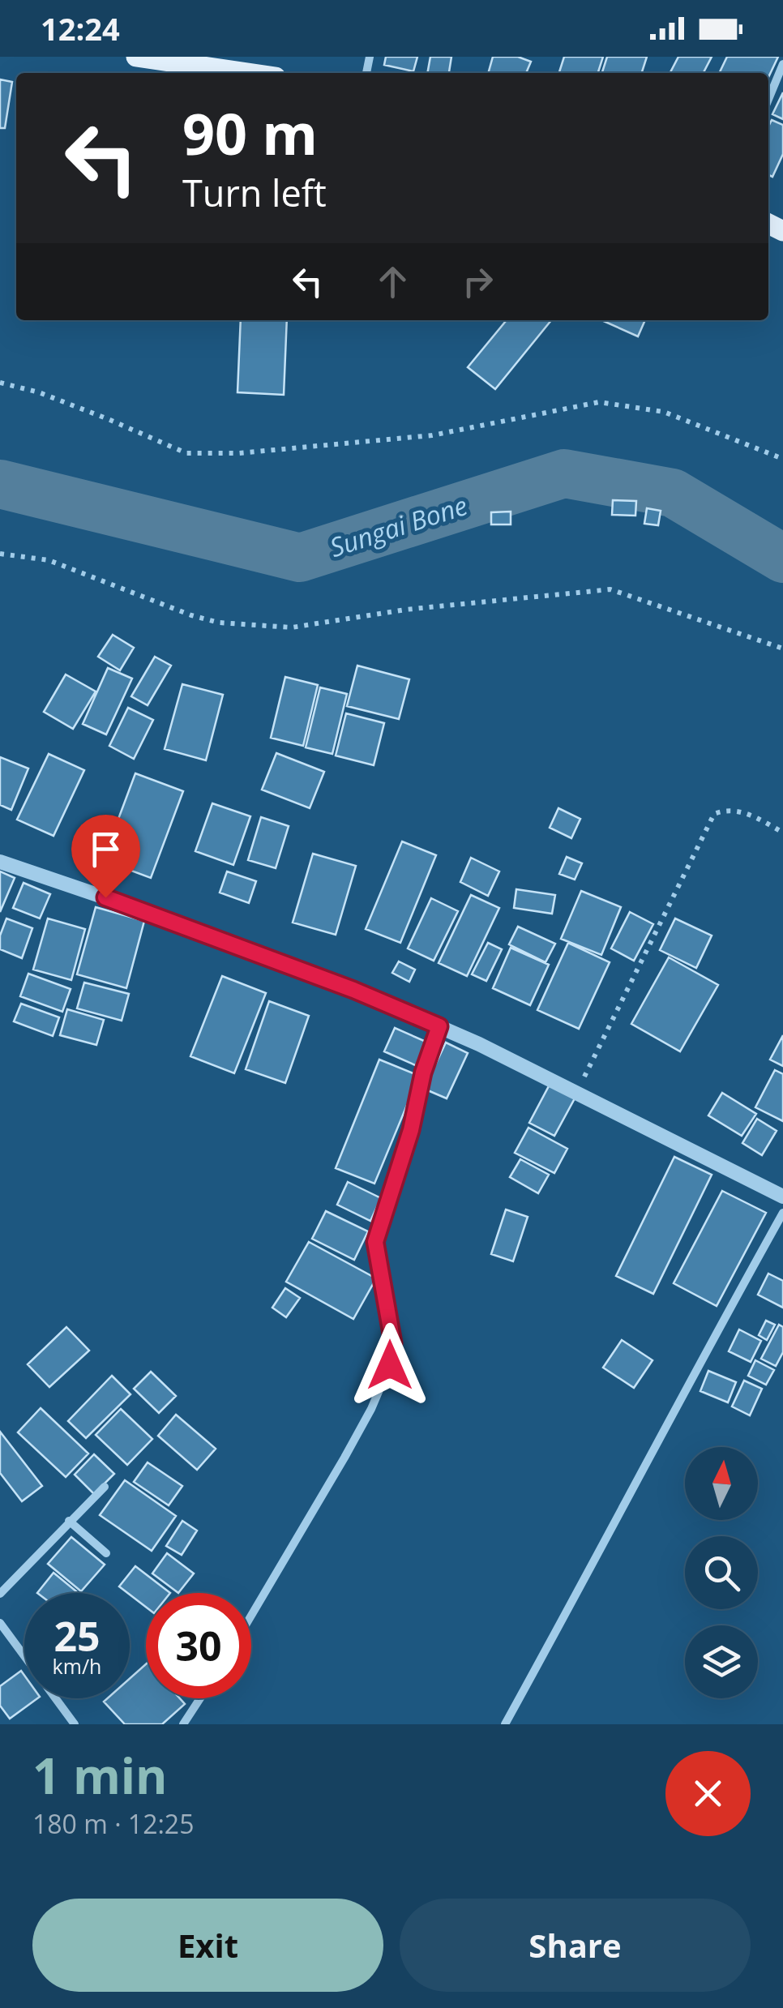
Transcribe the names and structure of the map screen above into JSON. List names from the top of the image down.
{
  "water": ["Sungai Bone"],
  "north": "top",
  "page": {
    "status": "12:24",
    "turn": ["90 m", "Turn left"],
    "speed": "25 km/h",
    "limit": "30",
    "heading": ["1 min", "180 m · 12:25"],
    "buttons": ["Exit", "Share"]
  }
}
